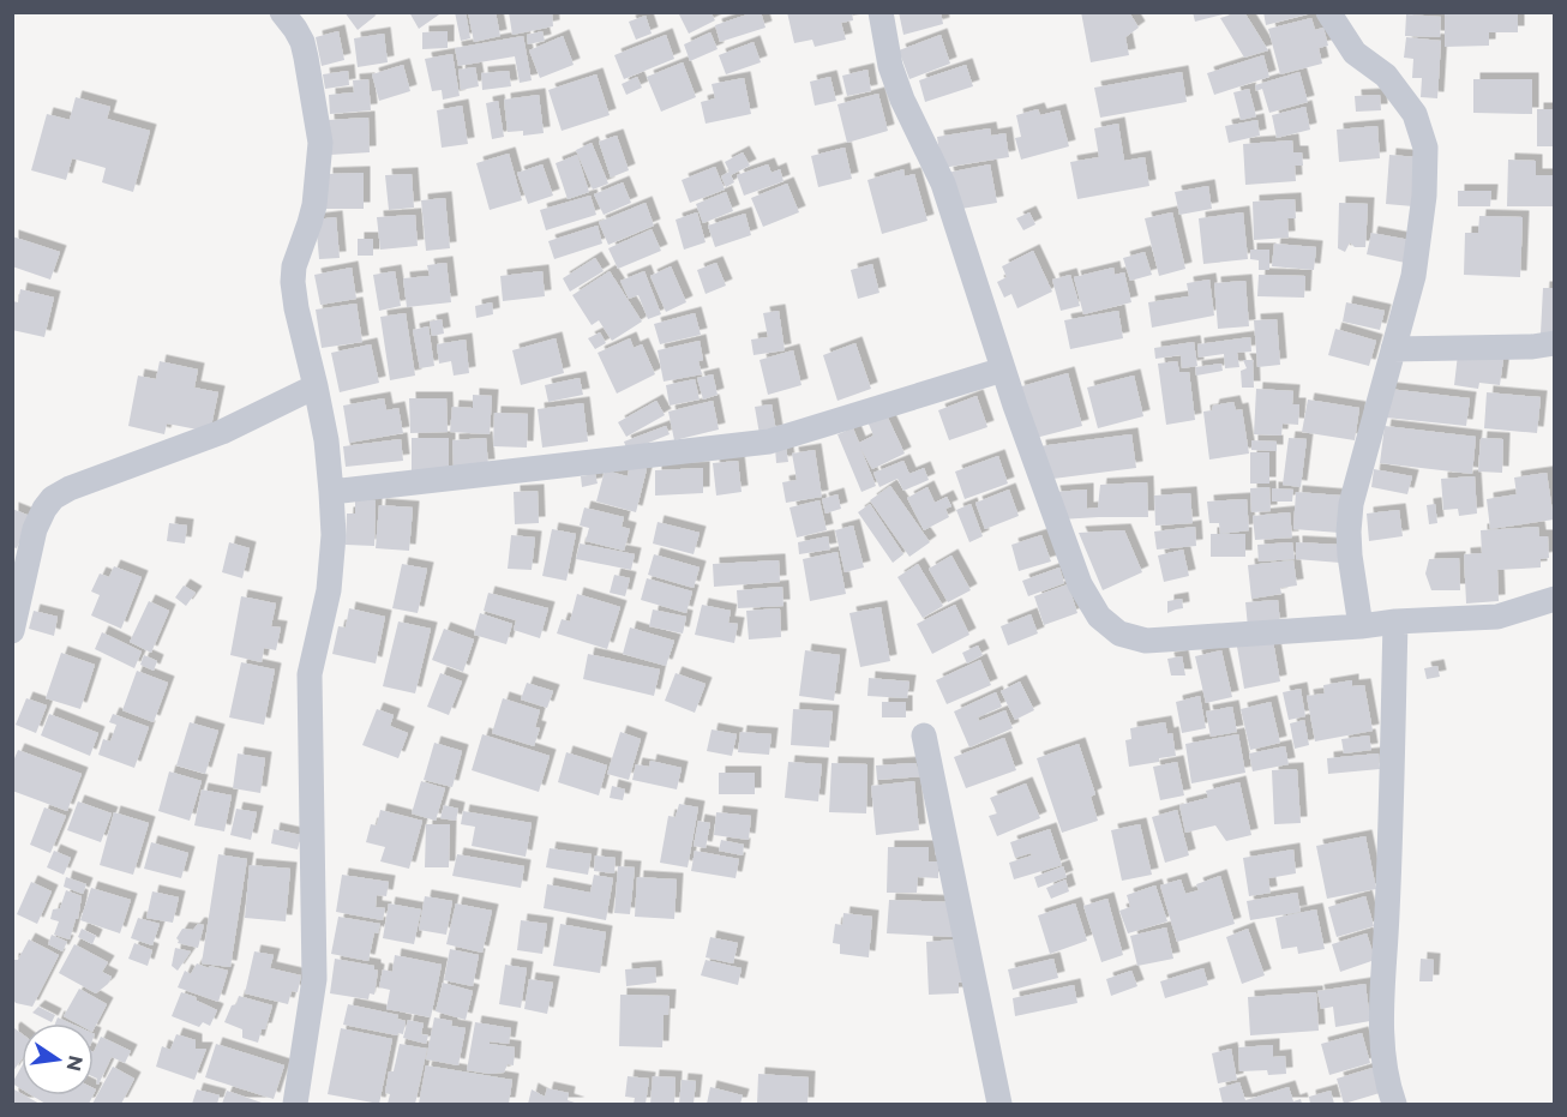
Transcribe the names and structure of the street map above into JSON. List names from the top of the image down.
{
  "north": "right"
}
